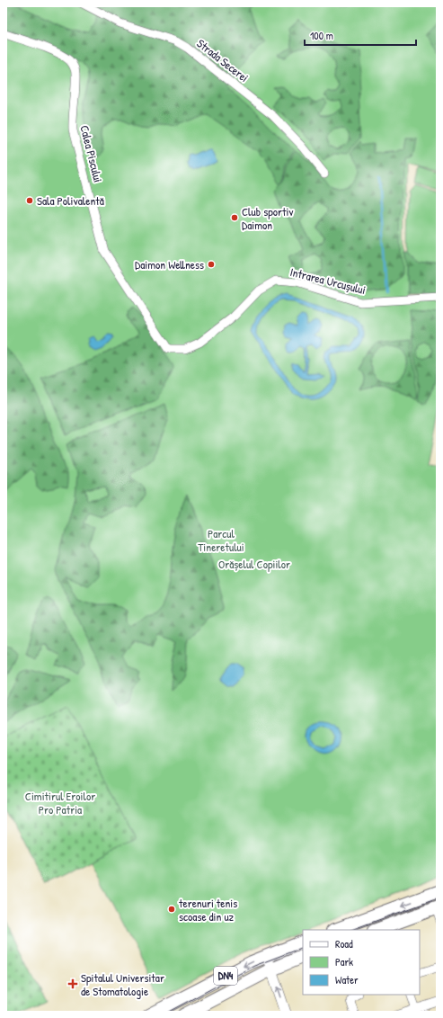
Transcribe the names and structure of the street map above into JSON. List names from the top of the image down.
{
  "streets": {
    "main road": ["DN4"],
    "street": ["Strada Secerei", "Calea Piscului", "Intrarea Urcușului"]
  },
  "crossings": [
    ["Calea Piscului", "Intrarea Urcușului"]
  ],
  "parks": ["Parcul Tineretului", "Orășelul Copiilor", "Cimitirul Eroilor Pro Patria"],
  "places": {
    "other": [
      "Sala Polivalentă",
      "Club sportiv Daimon",
      "Daimon Wellness",
      "terenuri tenis scoase din uz"
    ],
    "health": ["Spitalul Universitar de Stomatologie"]
  },
  "legend": ["Road", "Park", "Water"],
  "scale_bar": "100 m"
}
